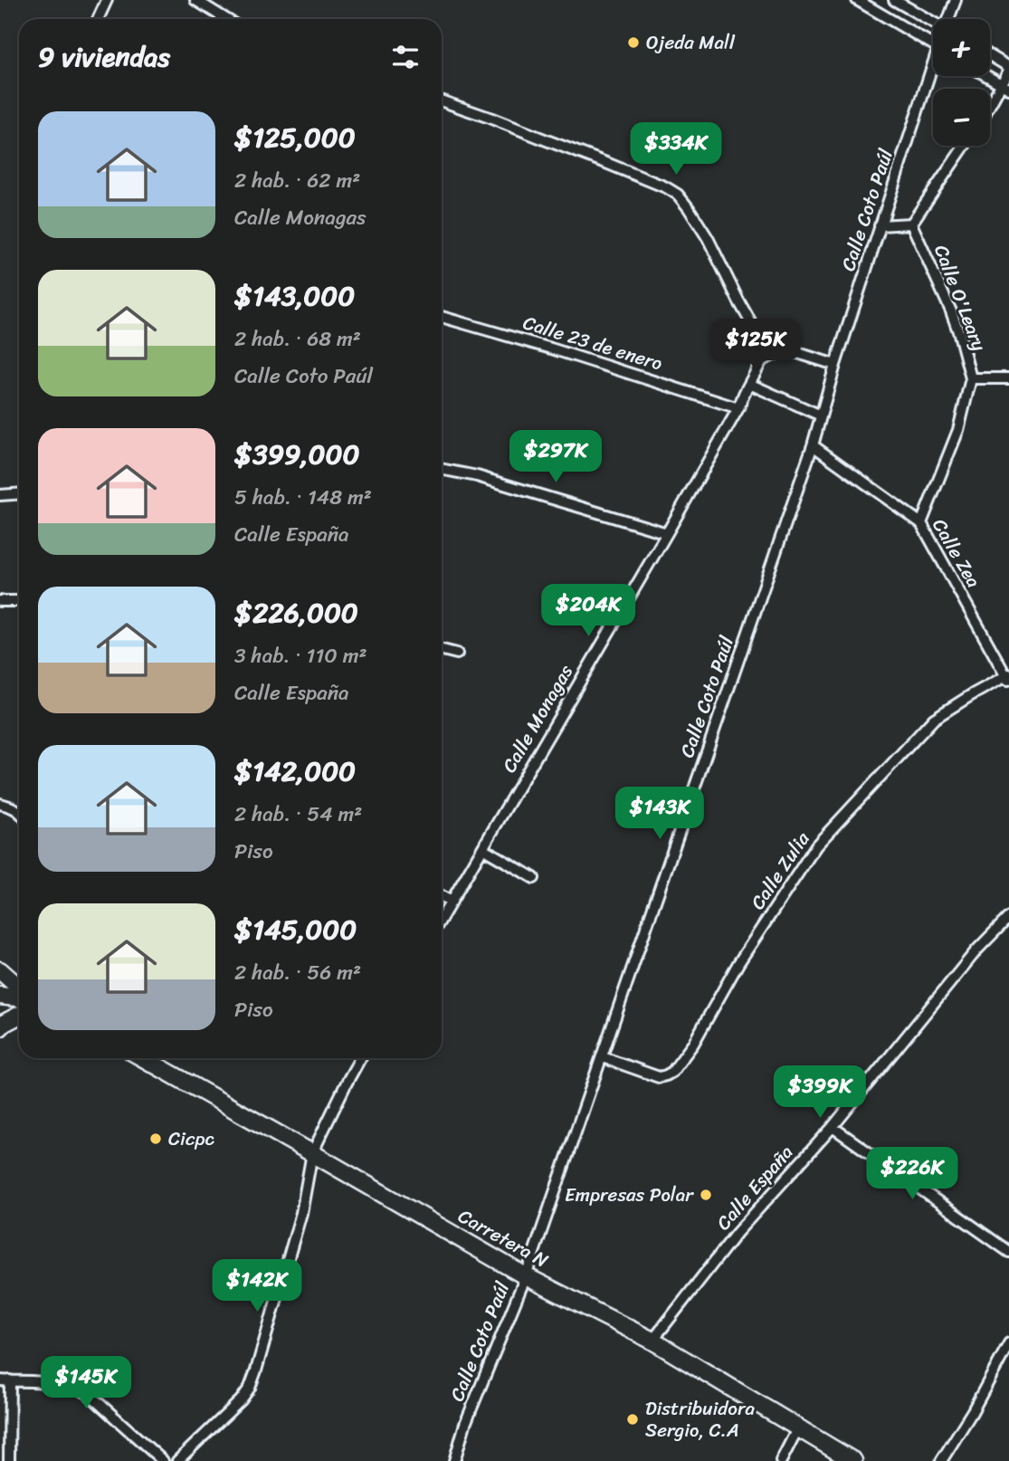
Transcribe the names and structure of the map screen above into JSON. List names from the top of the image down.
{
  "streets": {
    "main road": ["Carretera N"],
    "street": [
      "Calle Coto Paúl",
      "Calle O'Leary",
      "Calle 23 de enero",
      "Calle Zea",
      "Calle Monagas",
      "Calle Zulia",
      "Calle España"
    ]
  },
  "crossings": [
    ["Calle Coto Paúl", "Calle Zea"],
    ["Calle Coto Paúl", "Calle Zulia"],
    ["Calle Coto Paúl", "Carretera N"],
    ["Calle O'Leary", "Calle Zea"],
    ["Calle 23 de enero", "Calle Monagas"],
    ["Calle Zea", "Calle Zulia"],
    ["Calle España", "Carretera N"]
  ],
  "places": [
    "Ojeda Mall",
    "Cicpc",
    "Empresas Polar",
    "Distribuidora Sergio, C.A"
  ],
  "page": {
    "map_buttons": ["+", "−"],
    "heading": "9 viviendas",
    "list": [
      {
        "name": "$125,000",
        "note": "2 hab. · 62 m² · Calle Monagas"
      },
      {
        "name": "$143,000",
        "note": "2 hab. · 68 m² · Calle Coto Paúl"
      },
      {
        "name": "$399,000",
        "note": "5 hab. · 148 m² · Calle España"
      },
      {
        "name": "$226,000",
        "note": "3 hab. · 110 m² · Calle España"
      },
      {
        "name": "$142,000",
        "note": "2 hab. · 54 m² · Piso"
      },
      {
        "name": "$145,000",
        "note": "2 hab. · 56 m² · Piso"
      }
    ],
    "price": [
      "$334K",
      "$125K",
      "$297K",
      "$204K",
      "$143K",
      "$399K",
      "$226K",
      "$142K",
      "$145K"
    ]
  }
}
